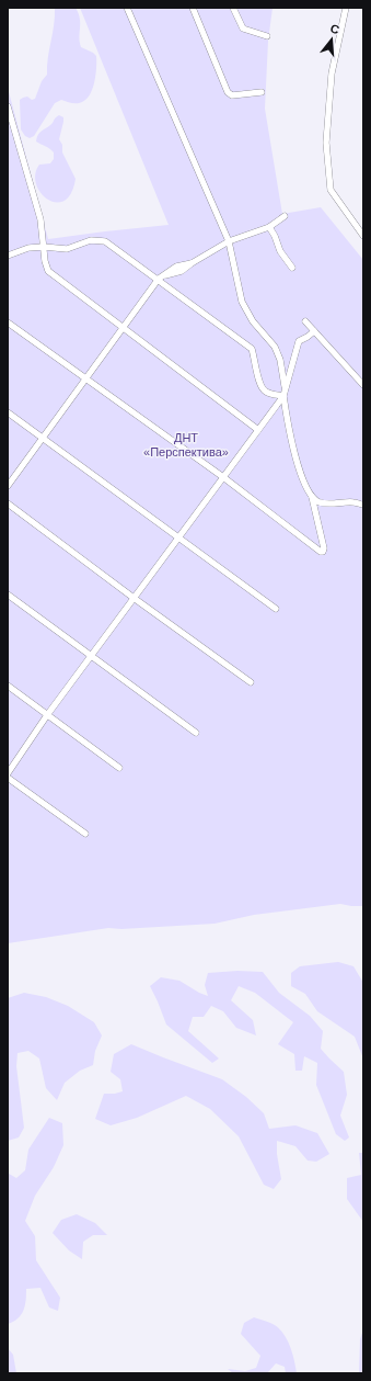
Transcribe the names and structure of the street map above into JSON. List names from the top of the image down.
{
  "parks": ["ДНТ «Перспектива»"],
  "north": "top"
}
